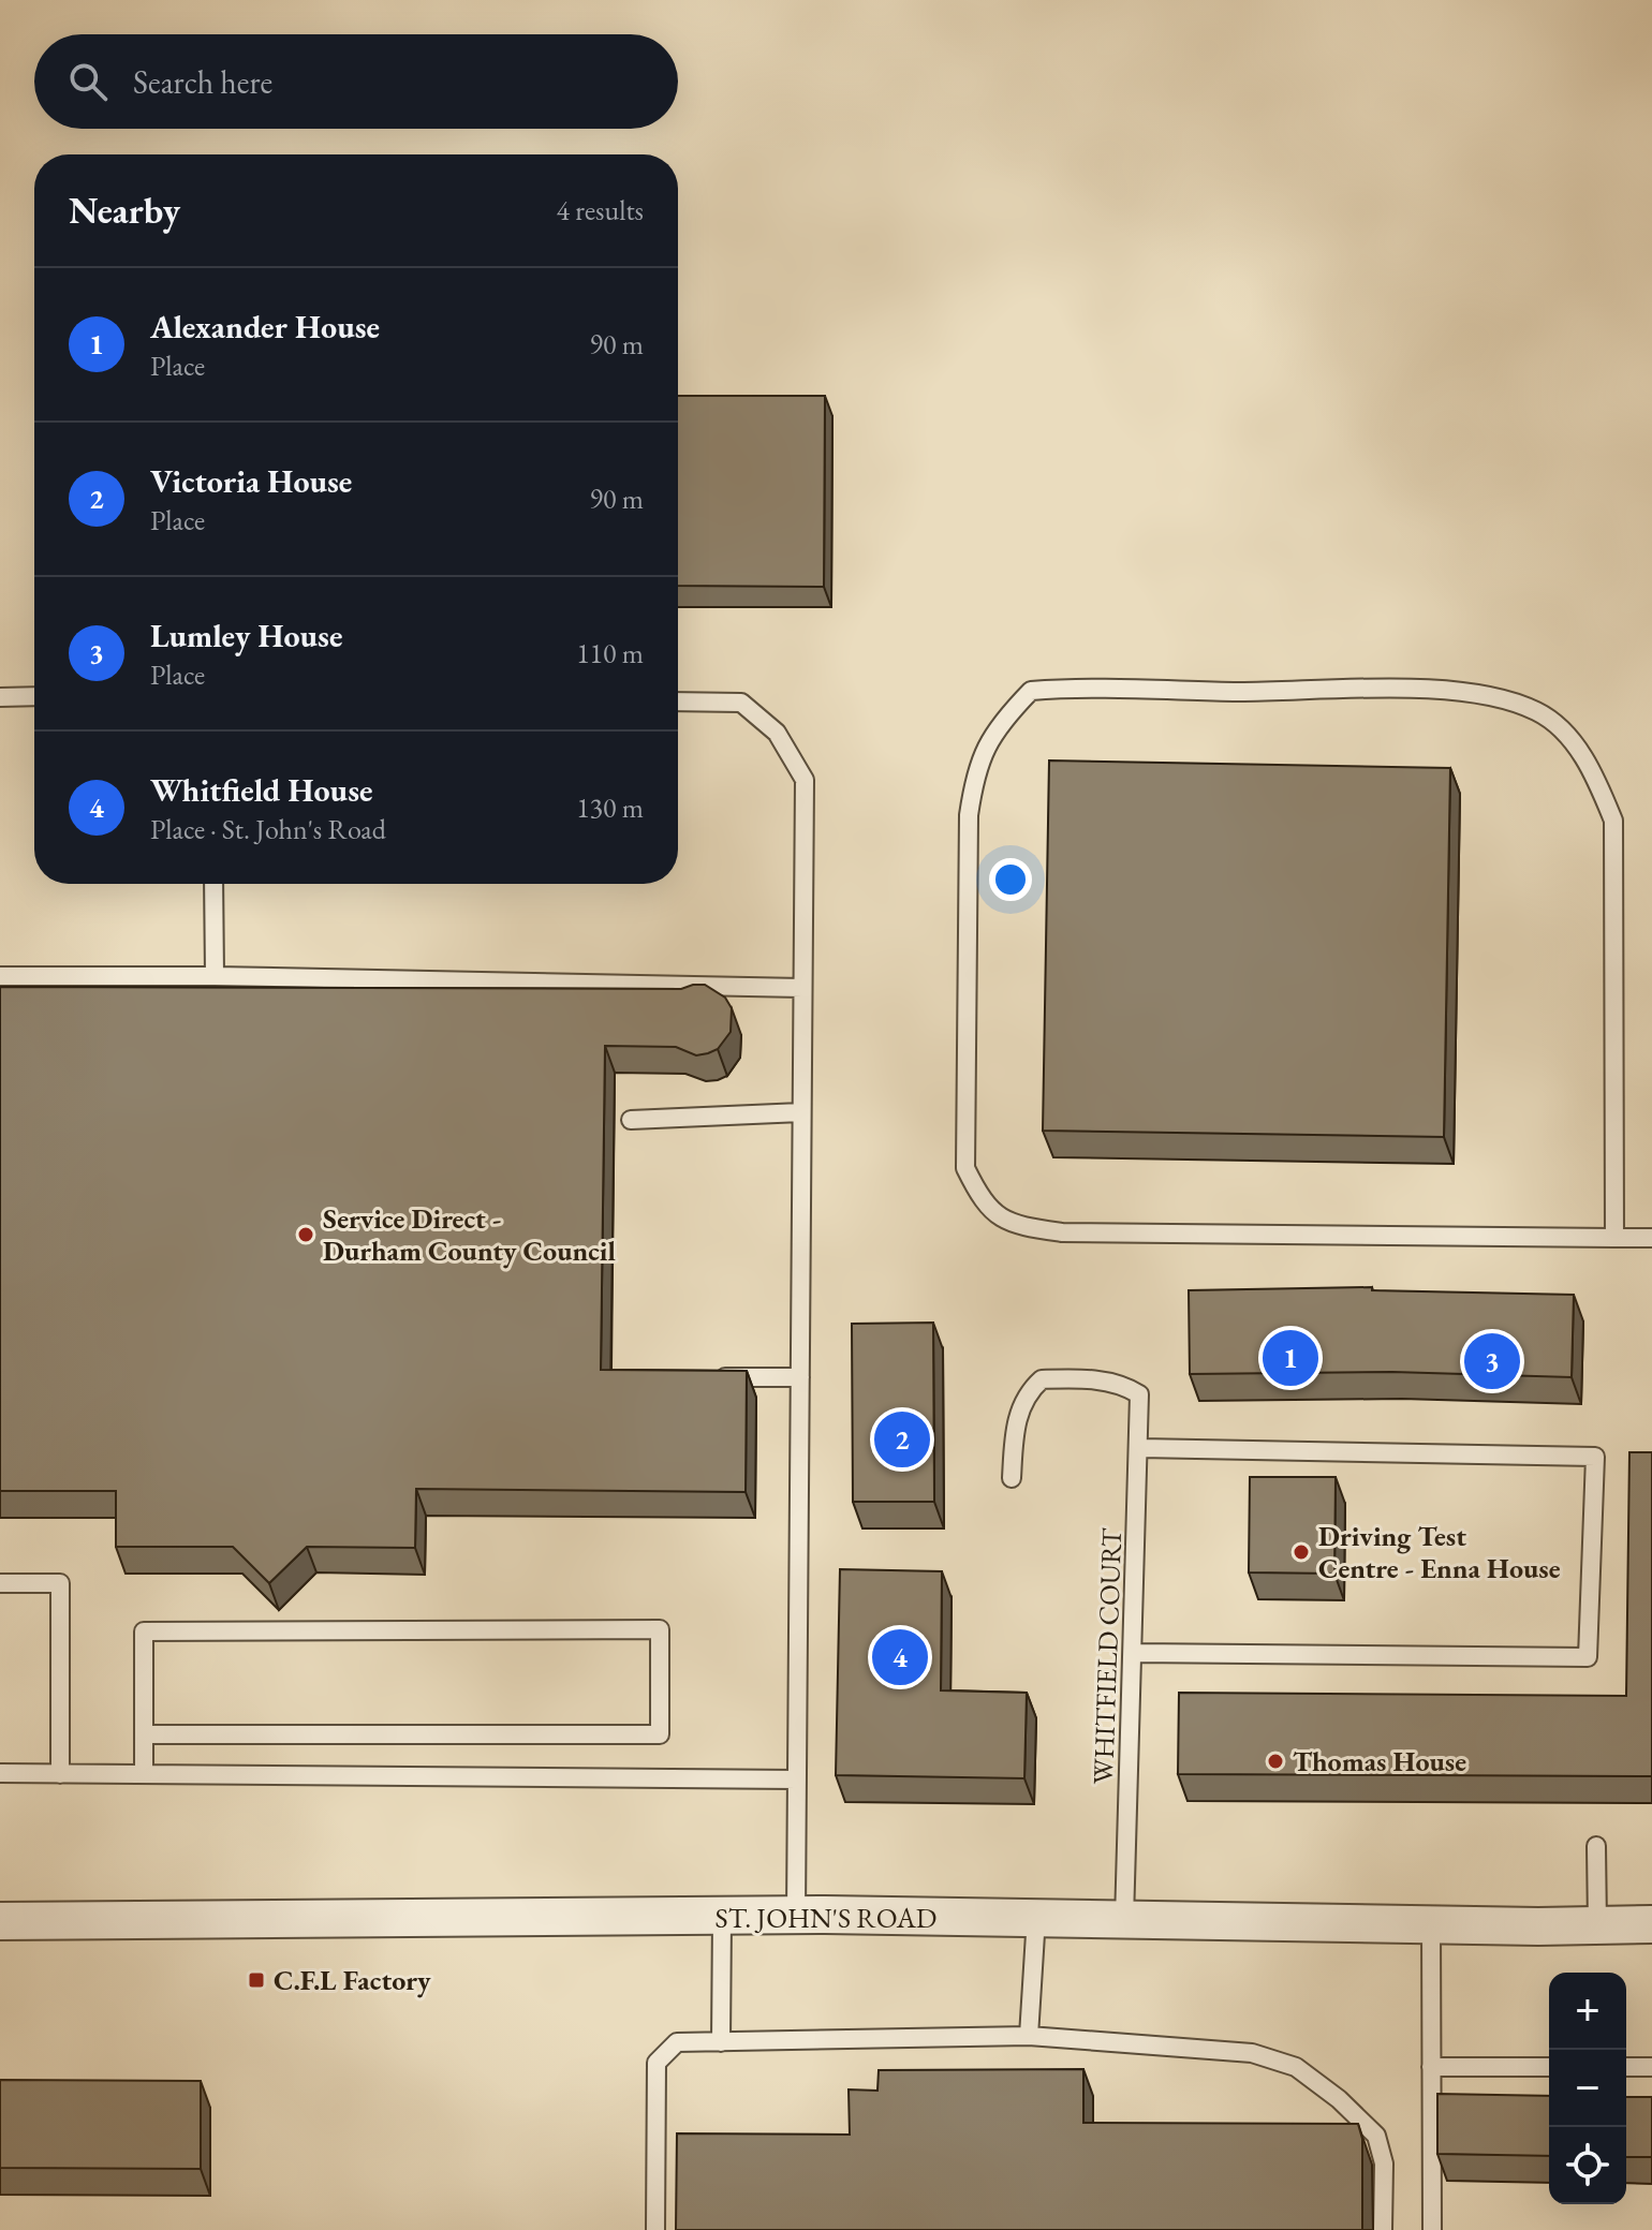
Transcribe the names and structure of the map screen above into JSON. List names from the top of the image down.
{
  "streets": {
    "street": ["ST. JOHN'S ROAD"],
    "lane": ["WHITFIELD COURT"]
  },
  "crossings": [
    ["WHITFIELD COURT", "ST. JOHN'S ROAD"]
  ],
  "places": {
    "other": ["Service Direct - Durham County Council", "Driving Test Centre - Enna House", "Thomas House"],
    "transit": ["C.F.L Factory"]
  },
  "page": {
    "search": "Search here",
    "heading": ["Nearby", "4 results"],
    "list": [
      {
        "mark": "1",
        "name": "Alexander House",
        "note": "Place",
        "value": "90 m"
      },
      {
        "mark": "2",
        "name": "Victoria House",
        "note": "Place",
        "value": "90 m"
      },
      {
        "mark": "3",
        "name": "Lumley House",
        "note": "Place",
        "value": "110 m"
      },
      {
        "mark": "4",
        "name": "Whitfield House",
        "note": "Place · St. John's Road",
        "value": "130 m"
      }
    ],
    "pins": [
      "1",
      "3",
      "2",
      "4"
    ],
    "map_buttons": ["+", "−"]
  }
}
